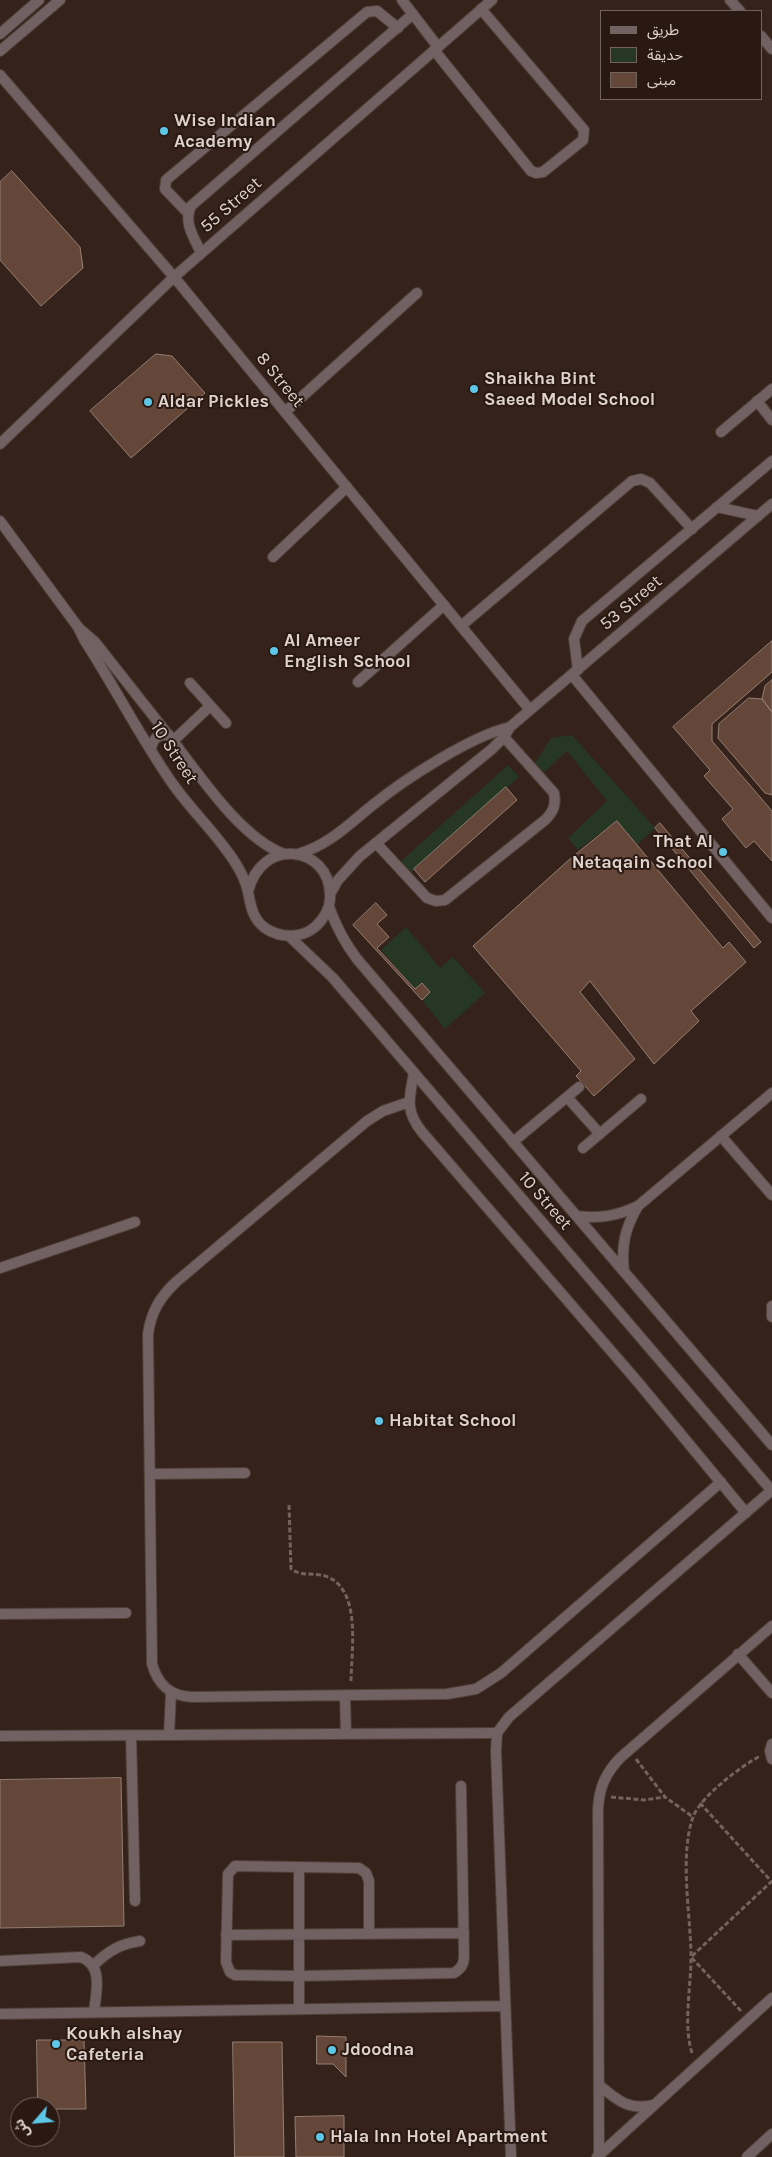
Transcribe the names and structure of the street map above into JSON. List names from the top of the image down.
{
  "streets": {
    "street": [
      "55 Street",
      "8 Street",
      "53 Street",
      "10 Street"
    ]
  },
  "crossings": [
    ["55 Street", "8 Street"],
    ["8 Street", "53 Street"],
    ["53 Street", "10 Street"]
  ],
  "places": [
    "Wise Indian Academy",
    "Shaikha Bint Saeed Model School",
    "Aldar Pickles",
    "Al Ameer English School",
    "That Al Netaqain School",
    "Habitat School",
    "Koukh alshay Cafeteria",
    "Jdoodna",
    "Hala Inn Hotel Apartment"
  ],
  "legend": ["طريق", "حديقة", "مبنى"],
  "north": "bottom left"
}
